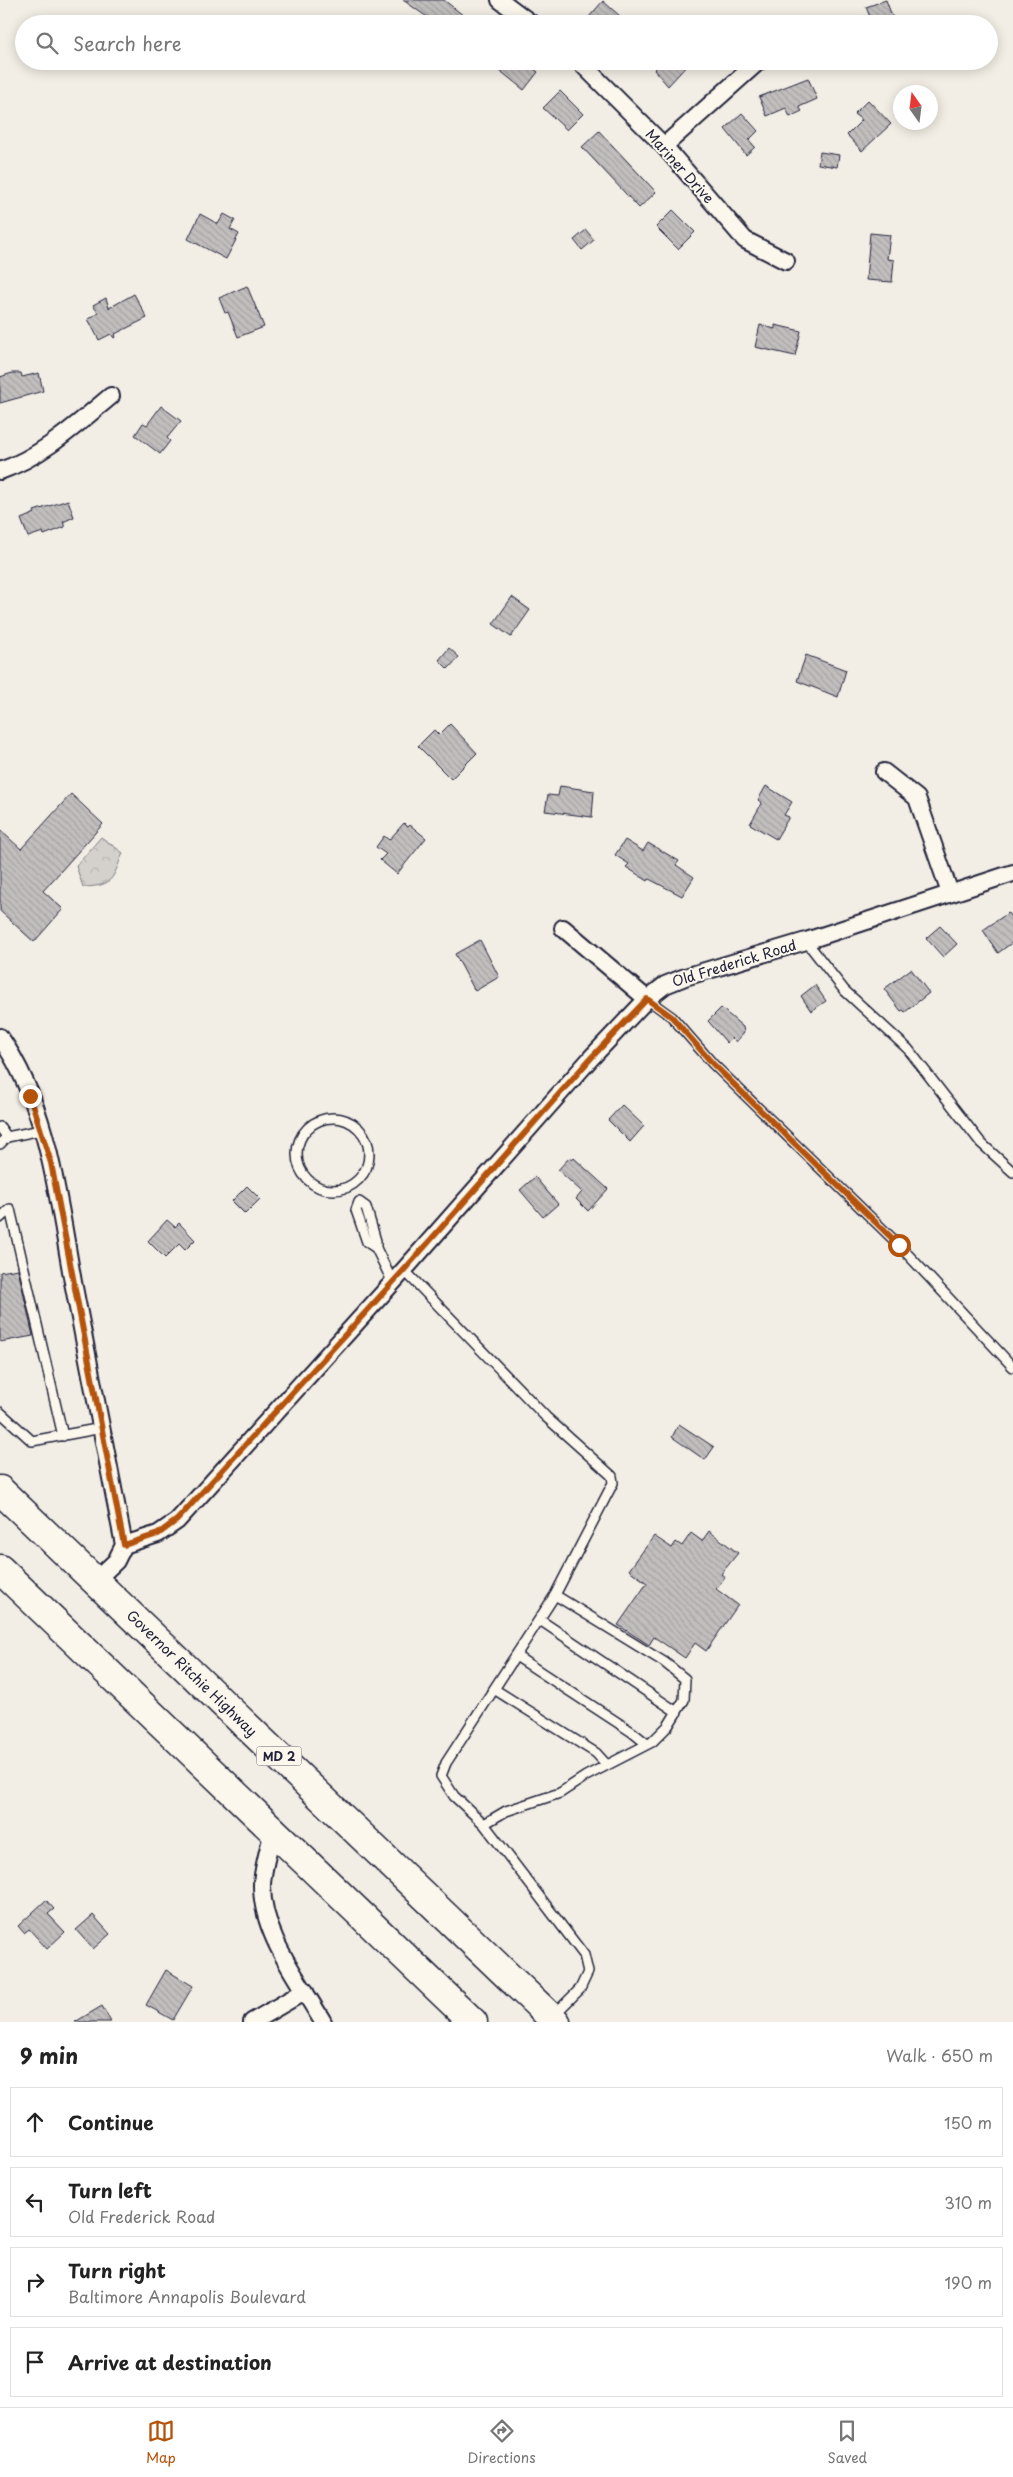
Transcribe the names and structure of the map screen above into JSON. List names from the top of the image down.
{
  "streets": {
    "highway": ["Governor Ritchie Highway", "MD 2"],
    "street": ["Mariner Drive", "Old Frederick Road"]
  },
  "north": "top",
  "page": {
    "search": "Search here",
    "heading": ["9 min", "Walk · 650 m"],
    "list": [
      ["Continue", "150 m"],
      ["Turn left", "Old Frederick Road", "310 m"],
      ["Turn right", "Baltimore Annapolis Boulevard", "190 m"],
      "Arrive at destination"
    ],
    "nav": ["Map", "Directions", "Saved"]
  }
}
